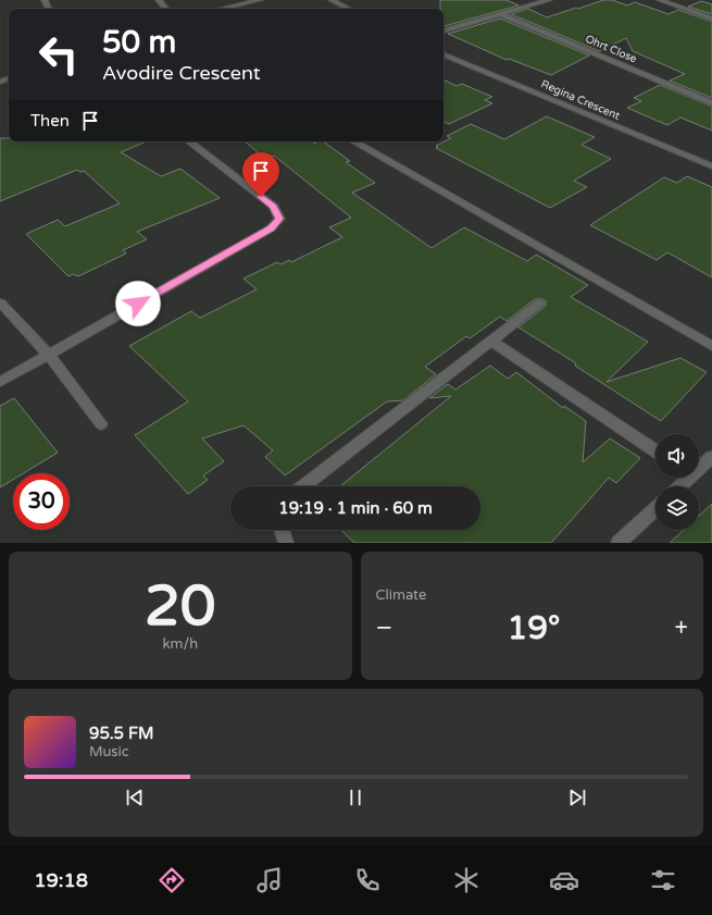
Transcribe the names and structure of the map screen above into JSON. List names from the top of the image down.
{
  "streets": {
    "street": ["Ohrt Close", "Regina Crescent"]
  },
  "page": {
    "turn": ["50 m", "Avodire Crescent"],
    "then": "Then",
    "limit": "30",
    "trip": "19:19 · 1 min · 60 m",
    "tile": [
      ["20", "km/h"],
      "Climate"
    ],
    "heat": ["−", "19°", "+"],
    "song": ["95.5 FM", "Music"],
    "tabs": "19:18"
  }
}
